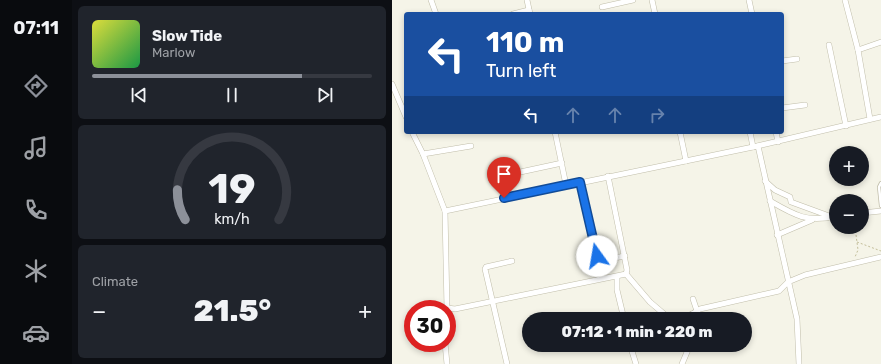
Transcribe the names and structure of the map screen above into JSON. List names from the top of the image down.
{
  "page": {
    "tabs": "07:11",
    "turn": ["110 m", "Turn left"],
    "song": ["Slow Tide", "Marlow"],
    "map_buttons": ["+", "−"],
    "tile": "Climate",
    "heat": ["−", "21.5°", "+"],
    "limit": "30",
    "trip": "07:12 · 1 min · 220 m",
    "gauge": ["19", "km/h"]
  }
}
